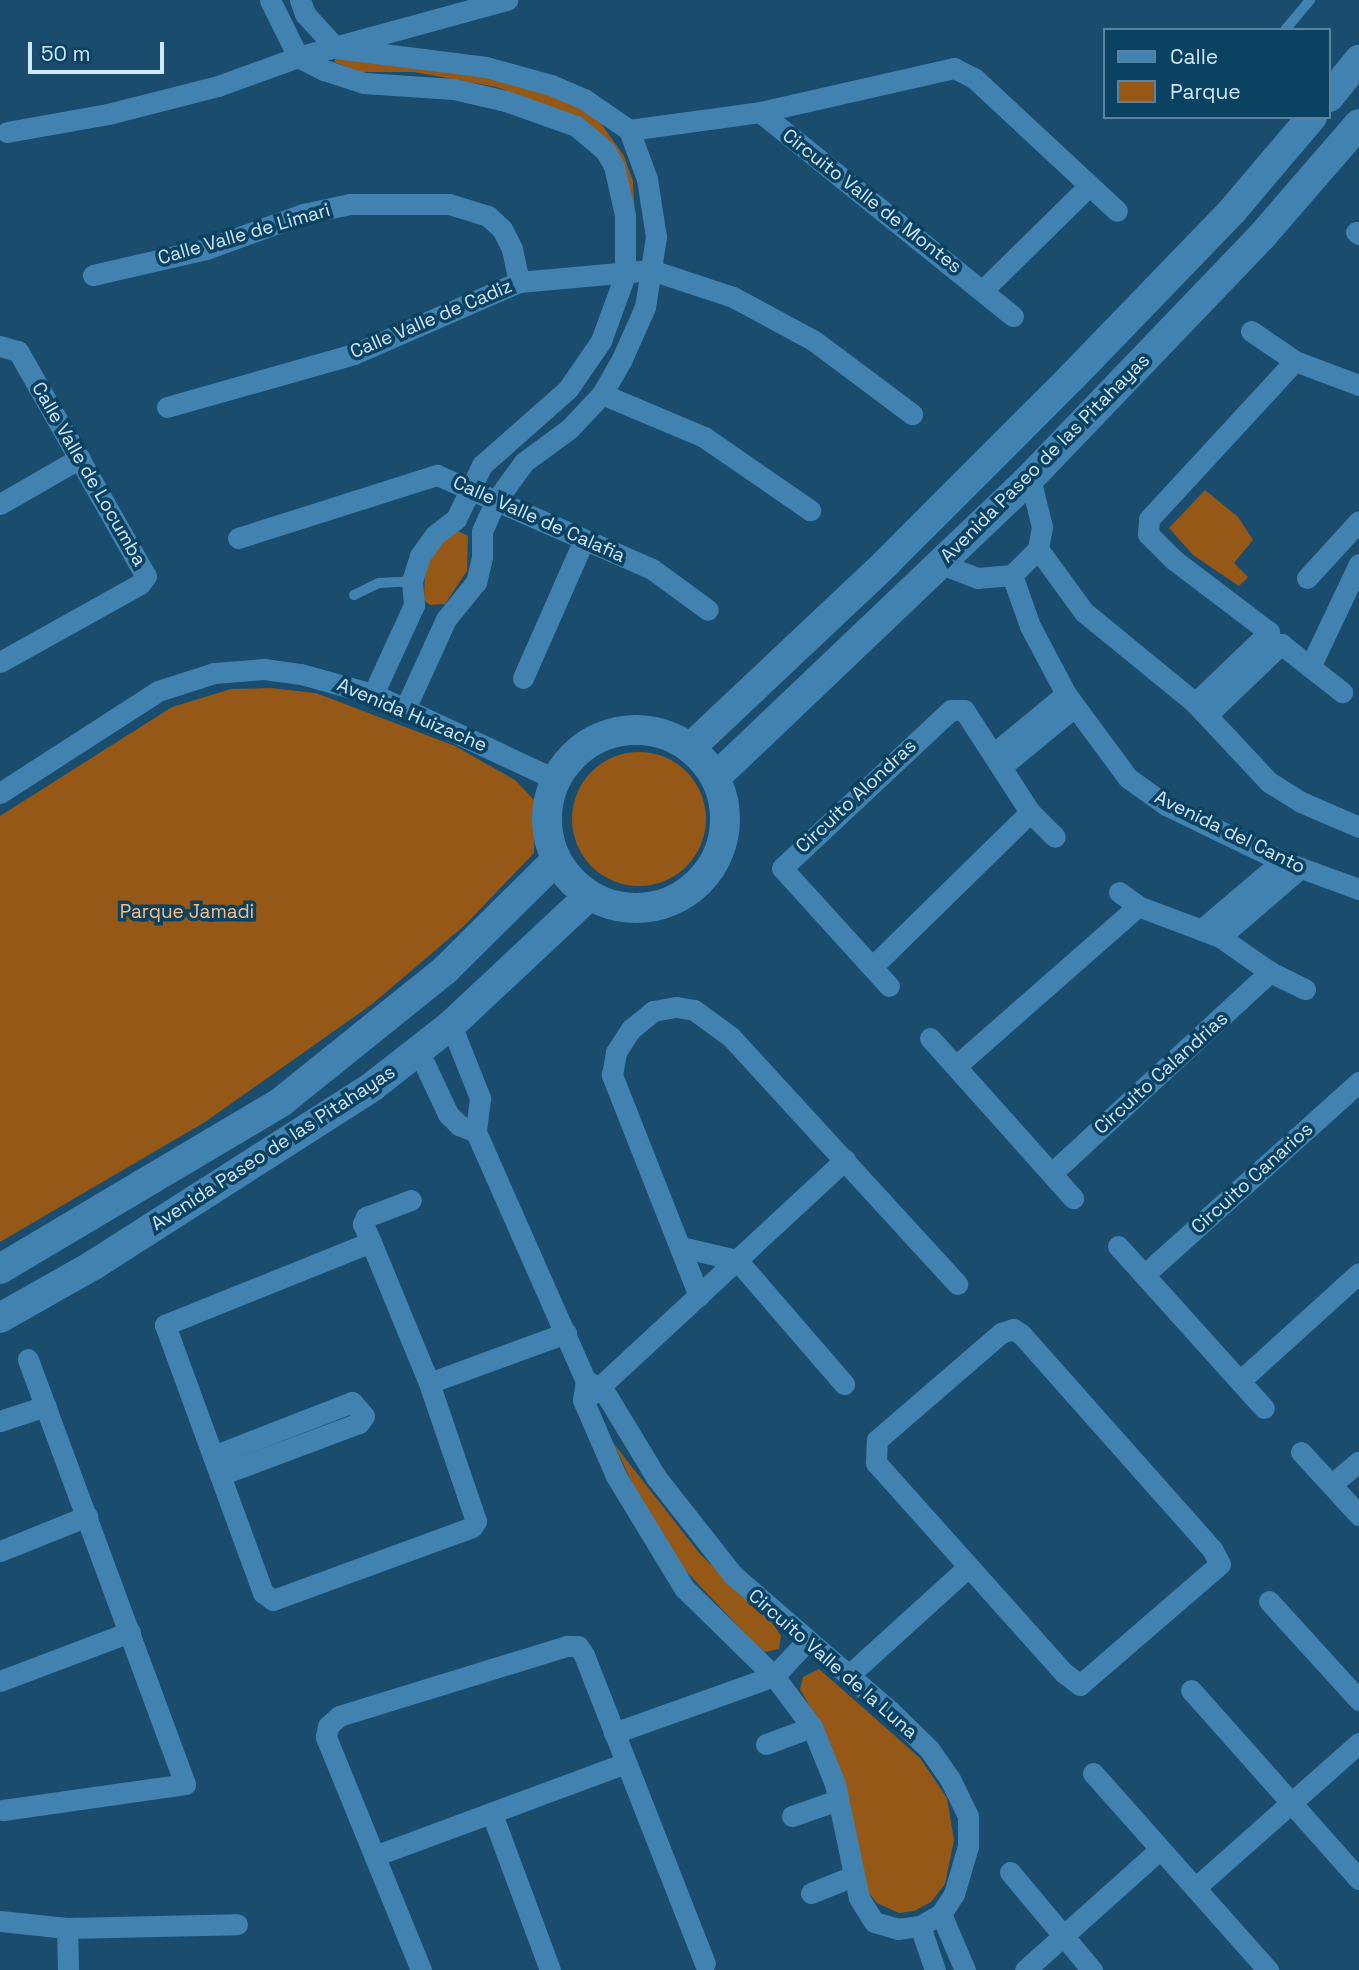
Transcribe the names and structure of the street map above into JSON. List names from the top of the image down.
{
  "streets": {
    "street": [
      "Circuito Valle de Montes",
      "Calle Valle de Limari",
      "Calle Valle de Cadiz",
      "Avenida Paseo de las Pitahayas",
      "Calle Valle de Locumba",
      "Calle Valle de Calafia",
      "Avenida Huizache",
      "Circuito Alondras",
      "Avenida del Canto",
      "Circuito Calandrias",
      "Circuito Canarios",
      "Circuito Valle de la Luna"
    ]
  },
  "crossings": [
    ["Calle Valle de Limari", "Calle Valle de Cadiz"],
    ["Avenida Paseo de las Pitahayas", "Avenida Huizache"],
    ["Avenida Paseo de las Pitahayas", "Circuito Valle de la Luna"]
  ],
  "parks": ["Parque Jamadi"],
  "legend": ["Calle", "Parque"],
  "scale_bar": "50 m"
}
